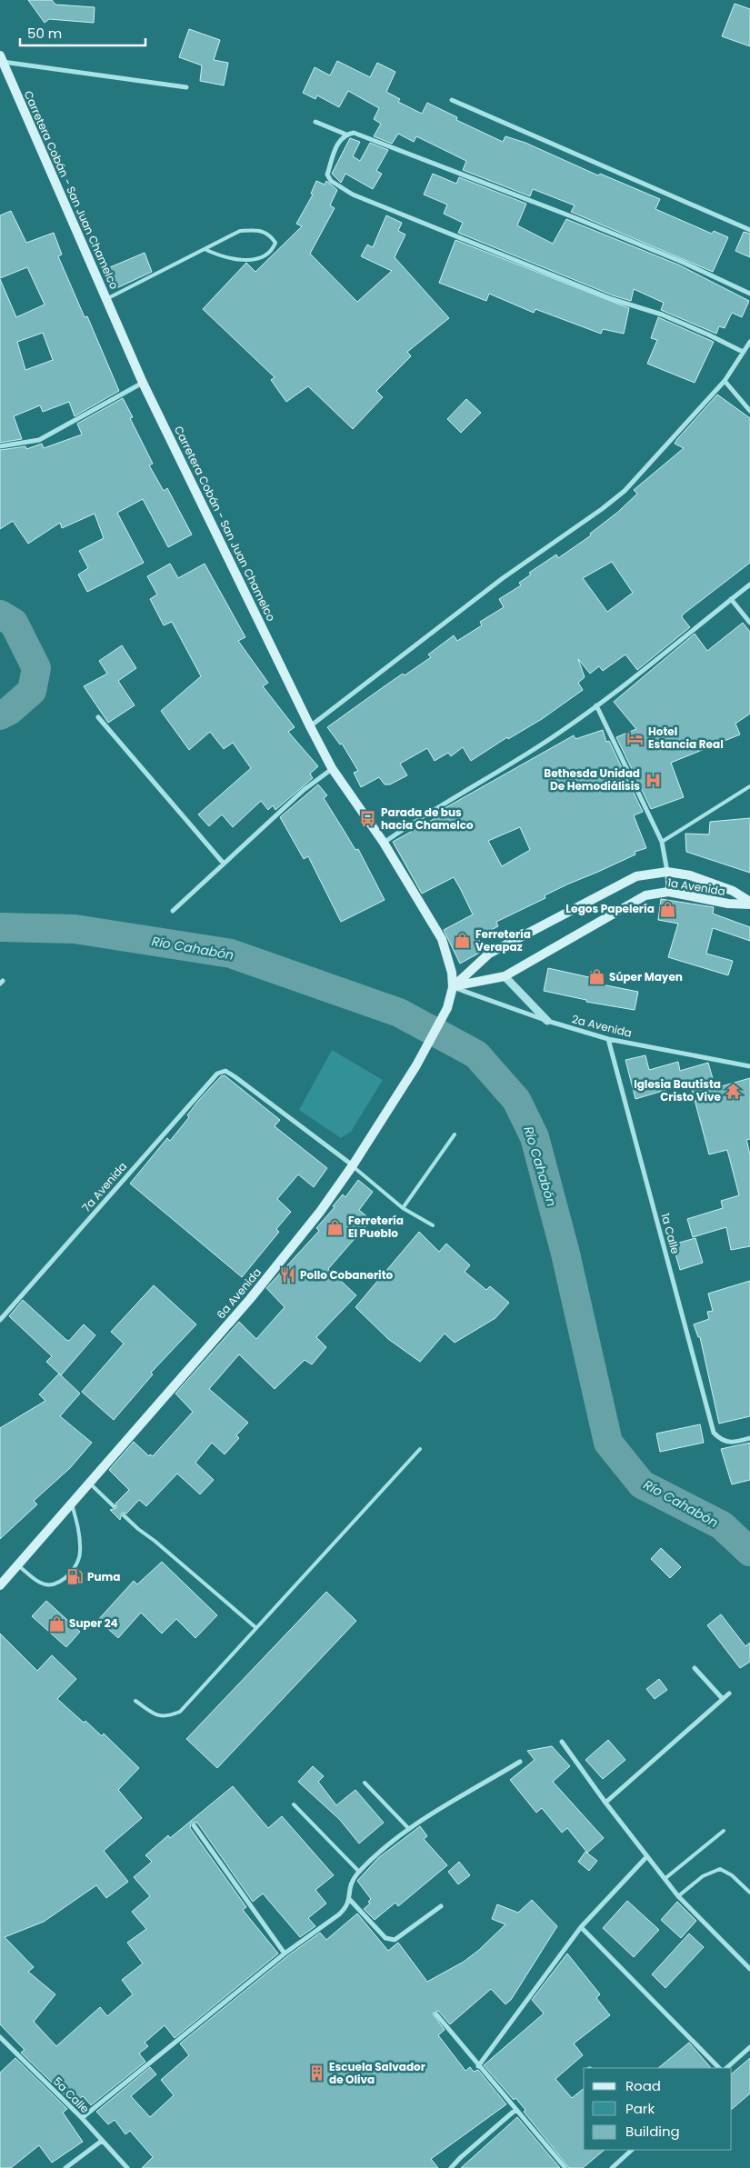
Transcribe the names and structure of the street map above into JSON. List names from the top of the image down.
{
  "streets": {
    "main road": ["Carretera Cobán - San Juan Chamelco", "1a Avenida", "6a Avenida"],
    "street": [
      "2a Avenida",
      "7a Avenida",
      "1a Calle",
      "5a Calle"
    ]
  },
  "crossings": [
    ["Carretera Cobán - San Juan Chamelco", "1a Avenida"],
    ["Carretera Cobán - San Juan Chamelco", "2a Avenida"],
    ["Carretera Cobán - San Juan Chamelco", "6a Avenida"],
    ["1a Avenida", "2a Avenida"],
    ["1a Avenida", "6a Avenida"],
    ["2a Avenida", "1a Calle"],
    ["2a Avenida", "6a Avenida"],
    ["7a Avenida", "6a Avenida"]
  ],
  "water": ["Río Cahabón"],
  "places": {
    "hotel": ["Hotel Estancia Real"],
    "hospital": ["Bethesda Unidad De Hemodiálisis"],
    "bus stop": ["Parada de bus hacia Chamelco"],
    "shop": [
      "Logos Papelería",
      "Ferretería Verapaz",
      "Súper Mayen",
      "Ferretería El Pueblo",
      "Super 24"
    ],
    "temple": ["Iglesia Bautista Cristo Vive"],
    "restaurant": ["Pollo Cobanerito"],
    "fuel station": ["Puma"],
    "building": ["Escuela Salvador de Oliva"]
  },
  "legend": ["Road", "Park", "Building"],
  "scale_bar": "50 m"
}
